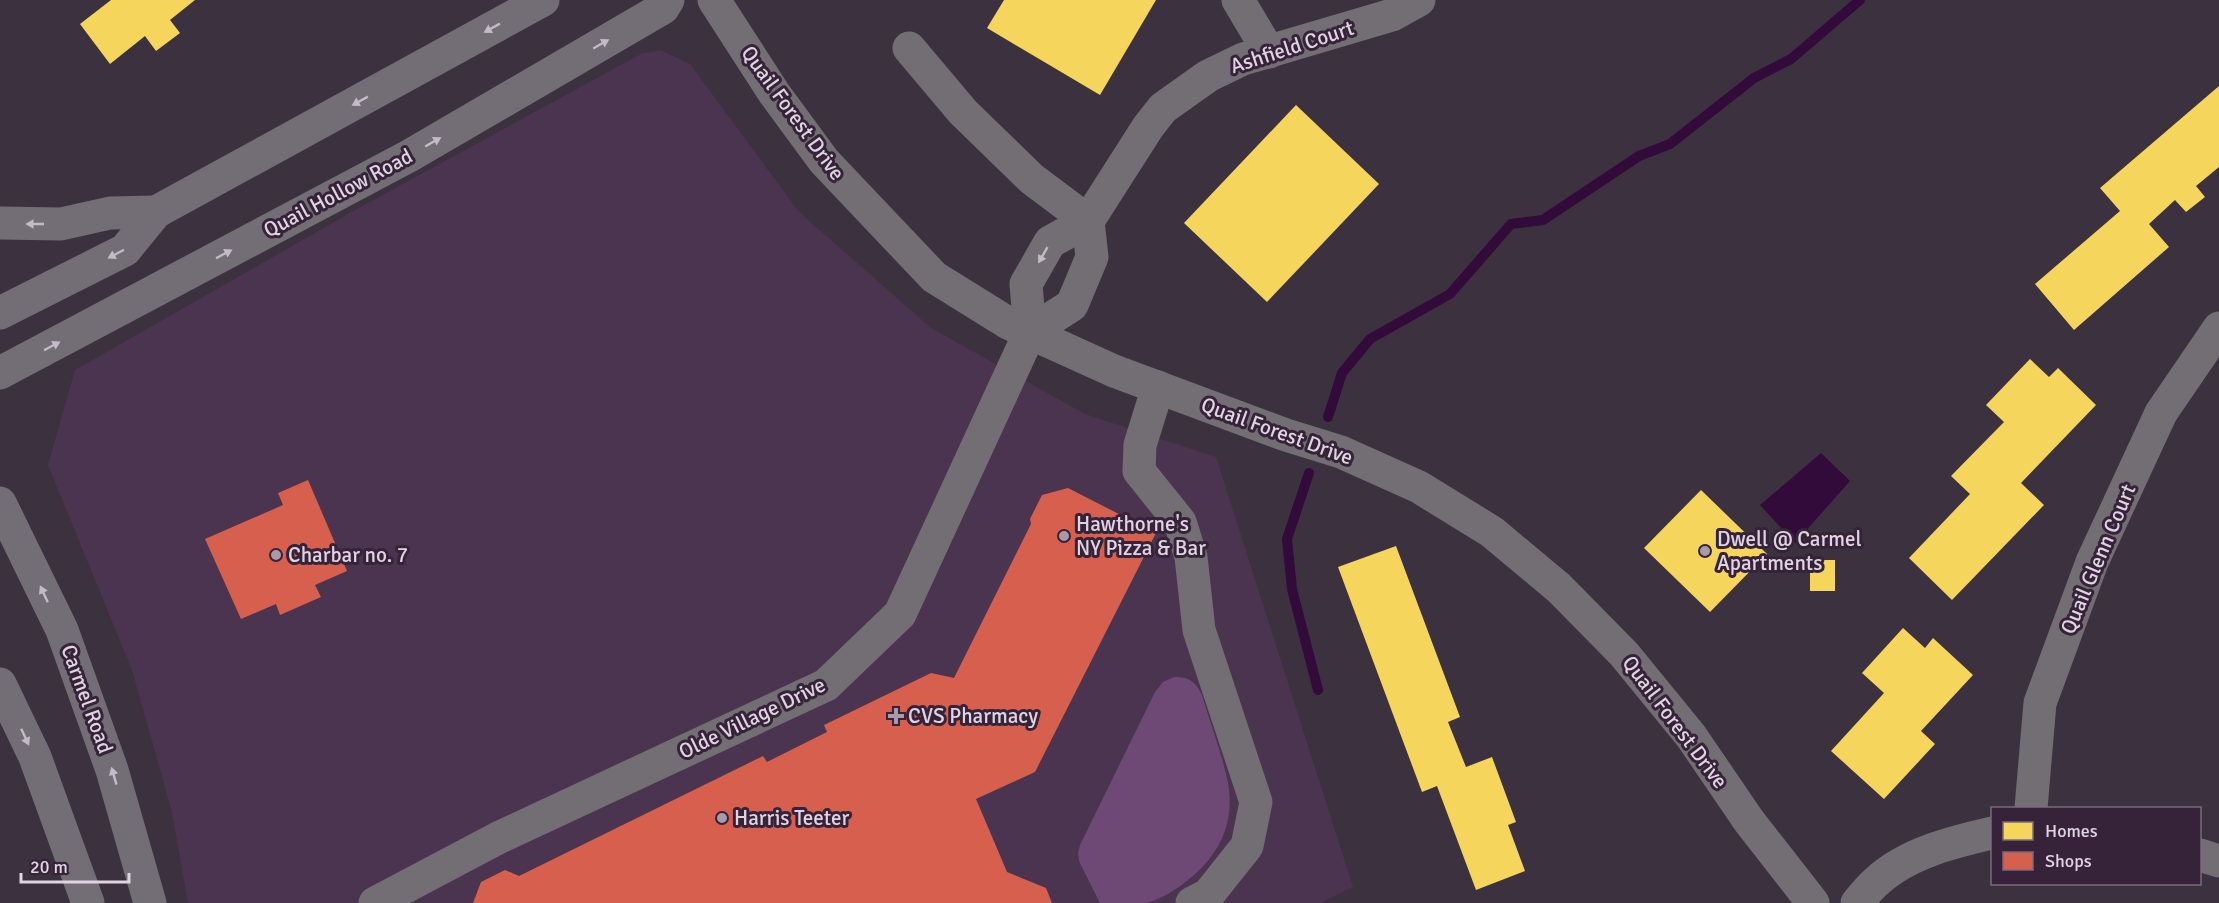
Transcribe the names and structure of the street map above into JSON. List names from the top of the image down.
{
  "streets": {
    "main road": ["Quail Hollow Road", "Carmel Road"],
    "street": [
      "Ashfield Court",
      "Quail Forest Drive",
      "Quail Glenn Court",
      "Olde Village Drive"
    ]
  },
  "crossings": [
    ["Ashfield Court", "Quail Forest Drive"],
    ["Ashfield Court", "Olde Village Drive"],
    ["Quail Forest Drive", "Olde Village Drive"]
  ],
  "places": {
    "other": [
      "Hawthorne's NY Pizza & Bar",
      "Dwell @ Carmel Apartments",
      "Charbar no. 7",
      "Harris Teeter"
    ],
    "health": ["CVS Pharmacy"]
  },
  "legend": ["Homes", "Shops"],
  "scale_bar": "20 m"
}
